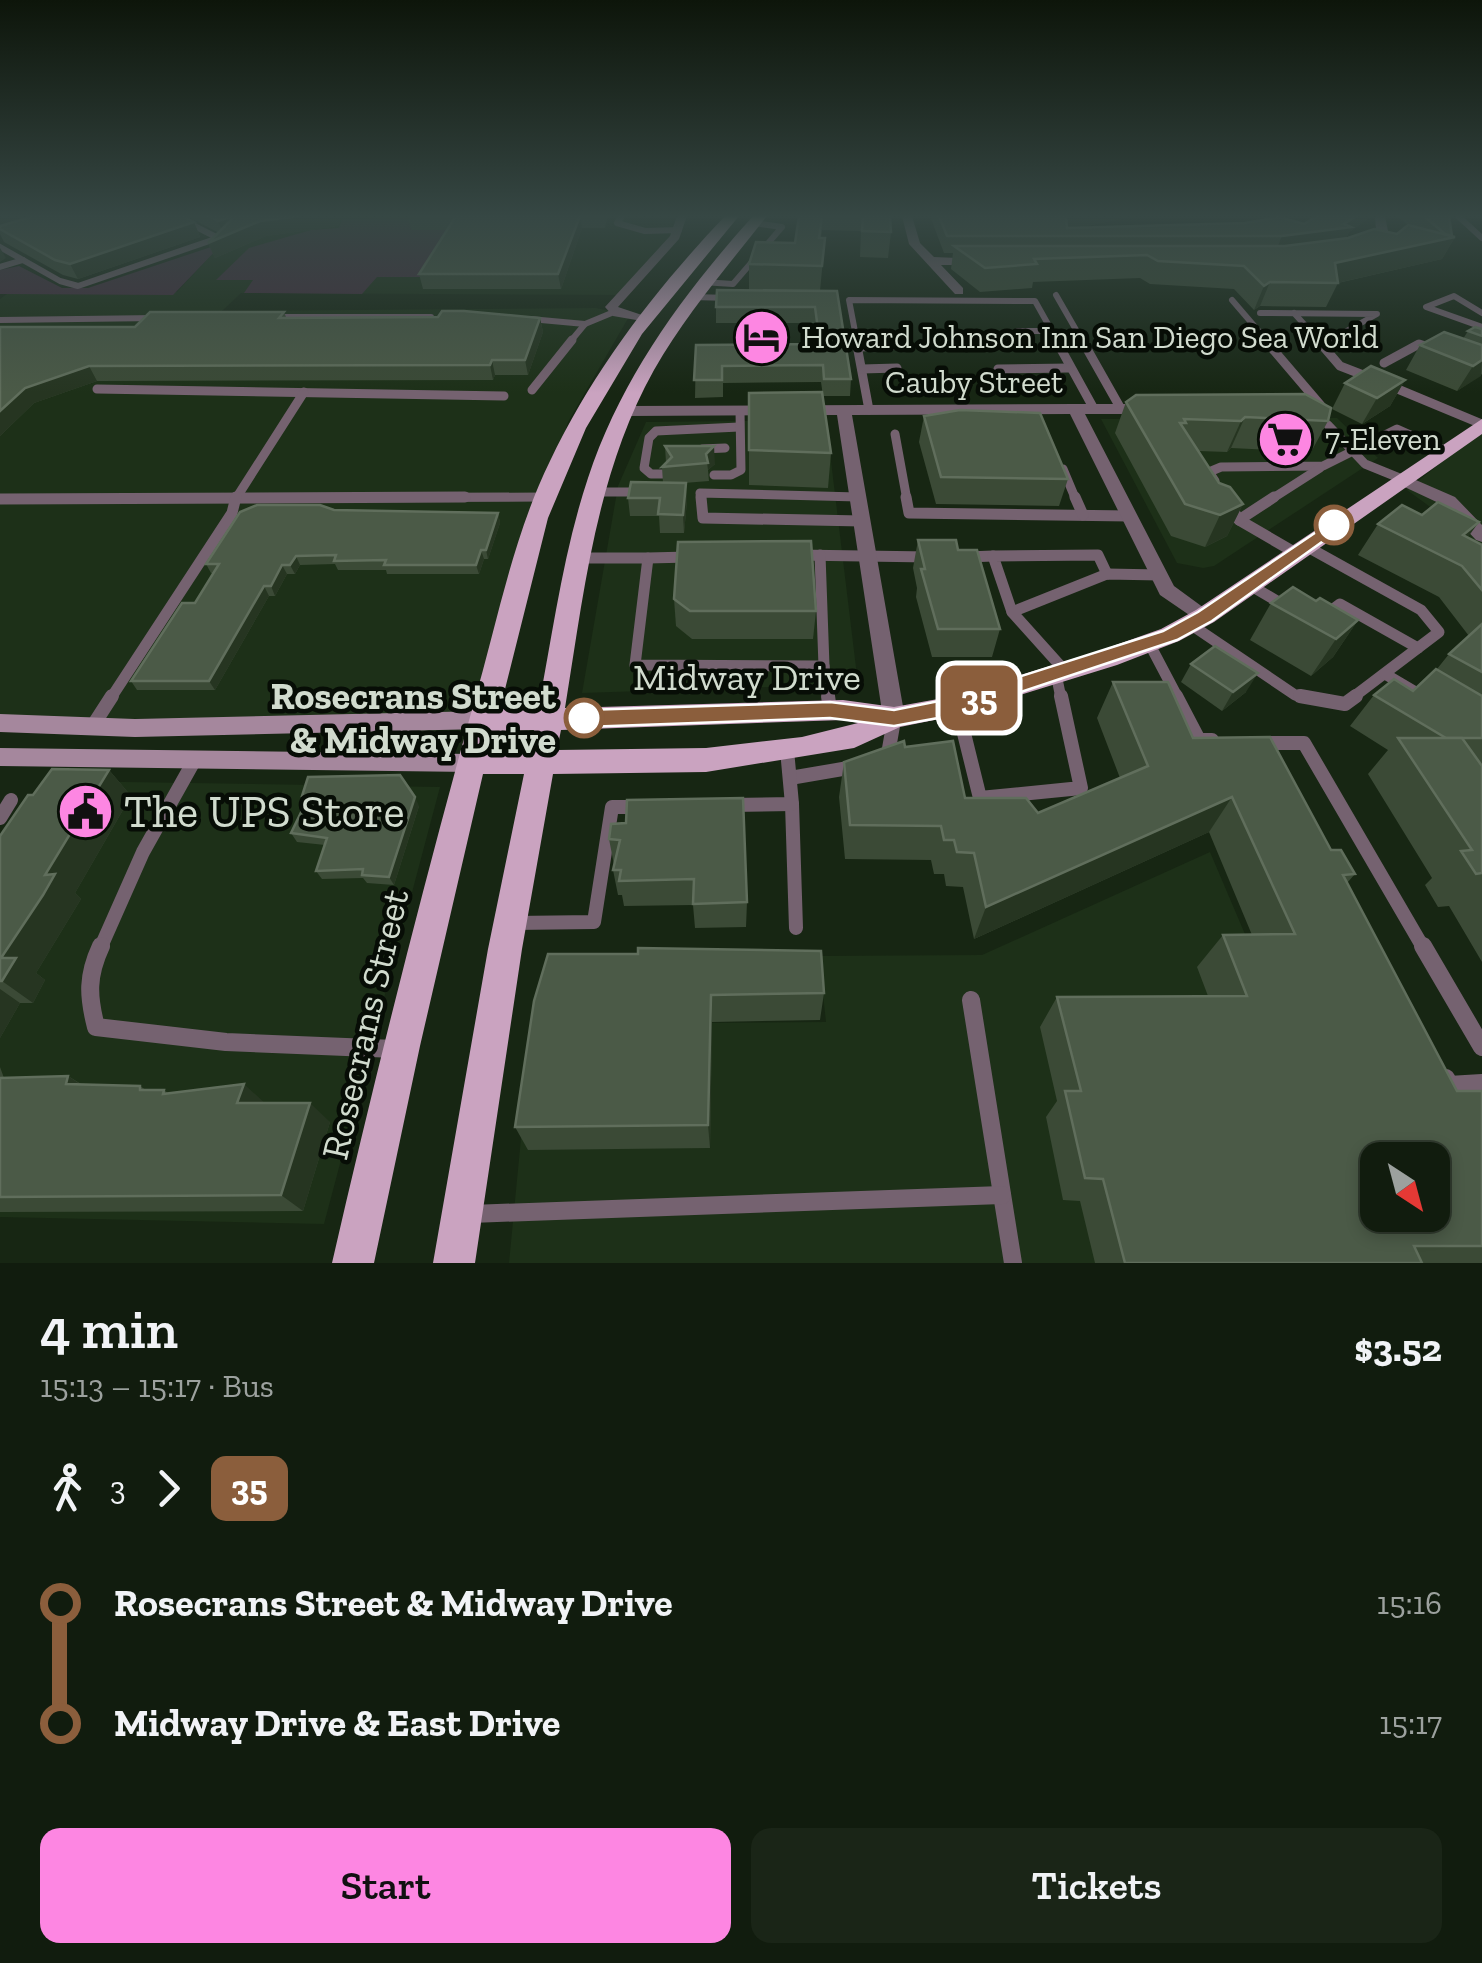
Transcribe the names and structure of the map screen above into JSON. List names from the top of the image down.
{
  "streets": {
    "main road": ["Midway Drive", "Rosecrans Street"],
    "street": ["Cauby Street"]
  },
  "crossings": [
    ["Midway Drive", "Rosecrans Street"]
  ],
  "places": {
    "hotel": ["Howard Johnson Inn San Diego Sea World"],
    "supermarket": ["7-Eleven"],
    "other": ["Rosecrans Street & Midway Drive"],
    "public building": ["The UPS Store"]
  },
  "lines": ["bus line 35"],
  "north": "bottom right",
  "page": {
    "on_map": "35",
    "heading": ["4 min", "15:13 – 15:17 · Bus", "$3.52"],
    "legs": ["3", "35"],
    "list": [
      {
        "name": "Rosecrans Street & Midway Drive",
        "value": "15:16"
      },
      {
        "name": "Midway Drive & East Drive",
        "value": "15:17"
      }
    ],
    "buttons": ["Start", "Tickets"]
  }
}
